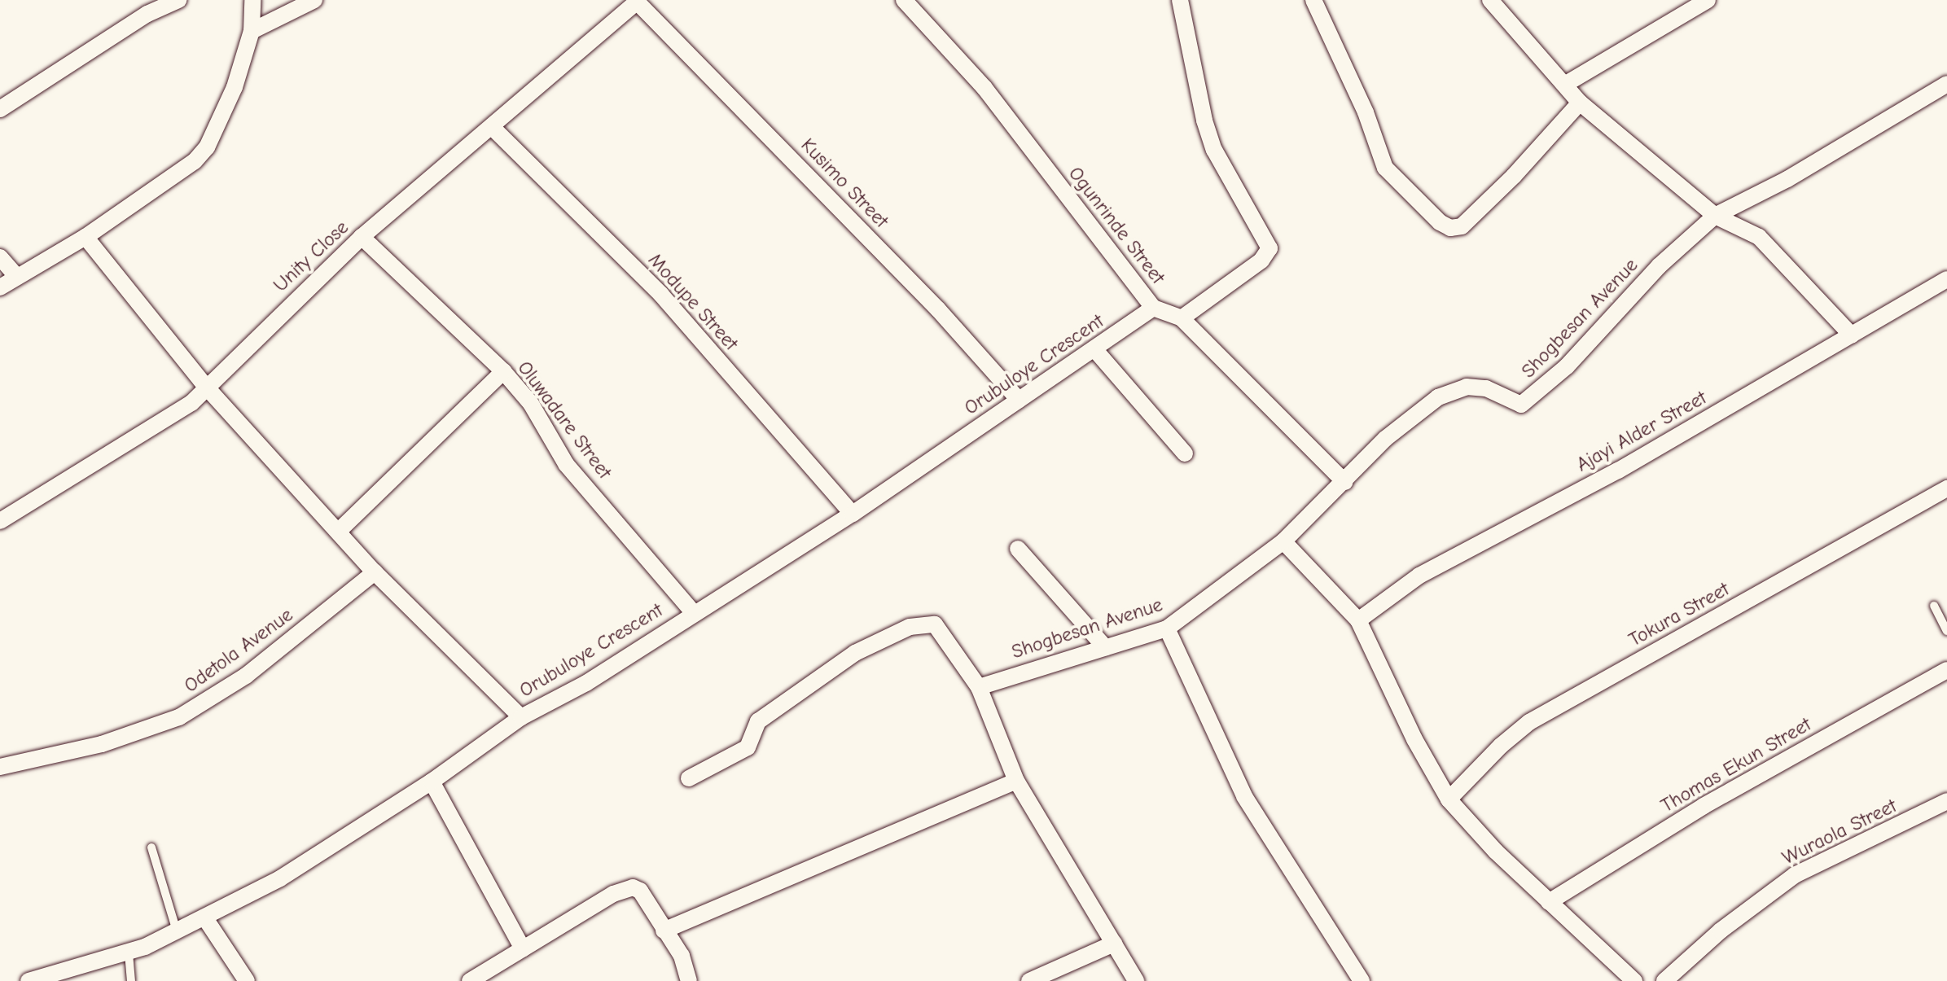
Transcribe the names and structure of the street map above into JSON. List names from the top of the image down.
{
  "streets": {
    "street": [
      "Kusimo Street",
      "Ogunrinde Street",
      "Unity Close",
      "Modupe Street",
      "Shogbesan Avenue",
      "Orubuloye Crescent",
      "Oluwadare Street",
      "Ajayi Alder Street",
      "Tokura Street",
      "Odetola Avenue",
      "Thomas Ekun Street",
      "Wuraola Street"
    ]
  },
  "crossings": [
    ["Kusimo Street", "Unity Close"],
    ["Kusimo Street", "Orubuloye Crescent"],
    ["Ogunrinde Street", "Shogbesan Avenue"],
    ["Ogunrinde Street", "Orubuloye Crescent"],
    ["Unity Close", "Modupe Street"],
    ["Unity Close", "Oluwadare Street"],
    ["Modupe Street", "Orubuloye Crescent"],
    ["Orubuloye Crescent", "Oluwadare Street"]
  ]
}
